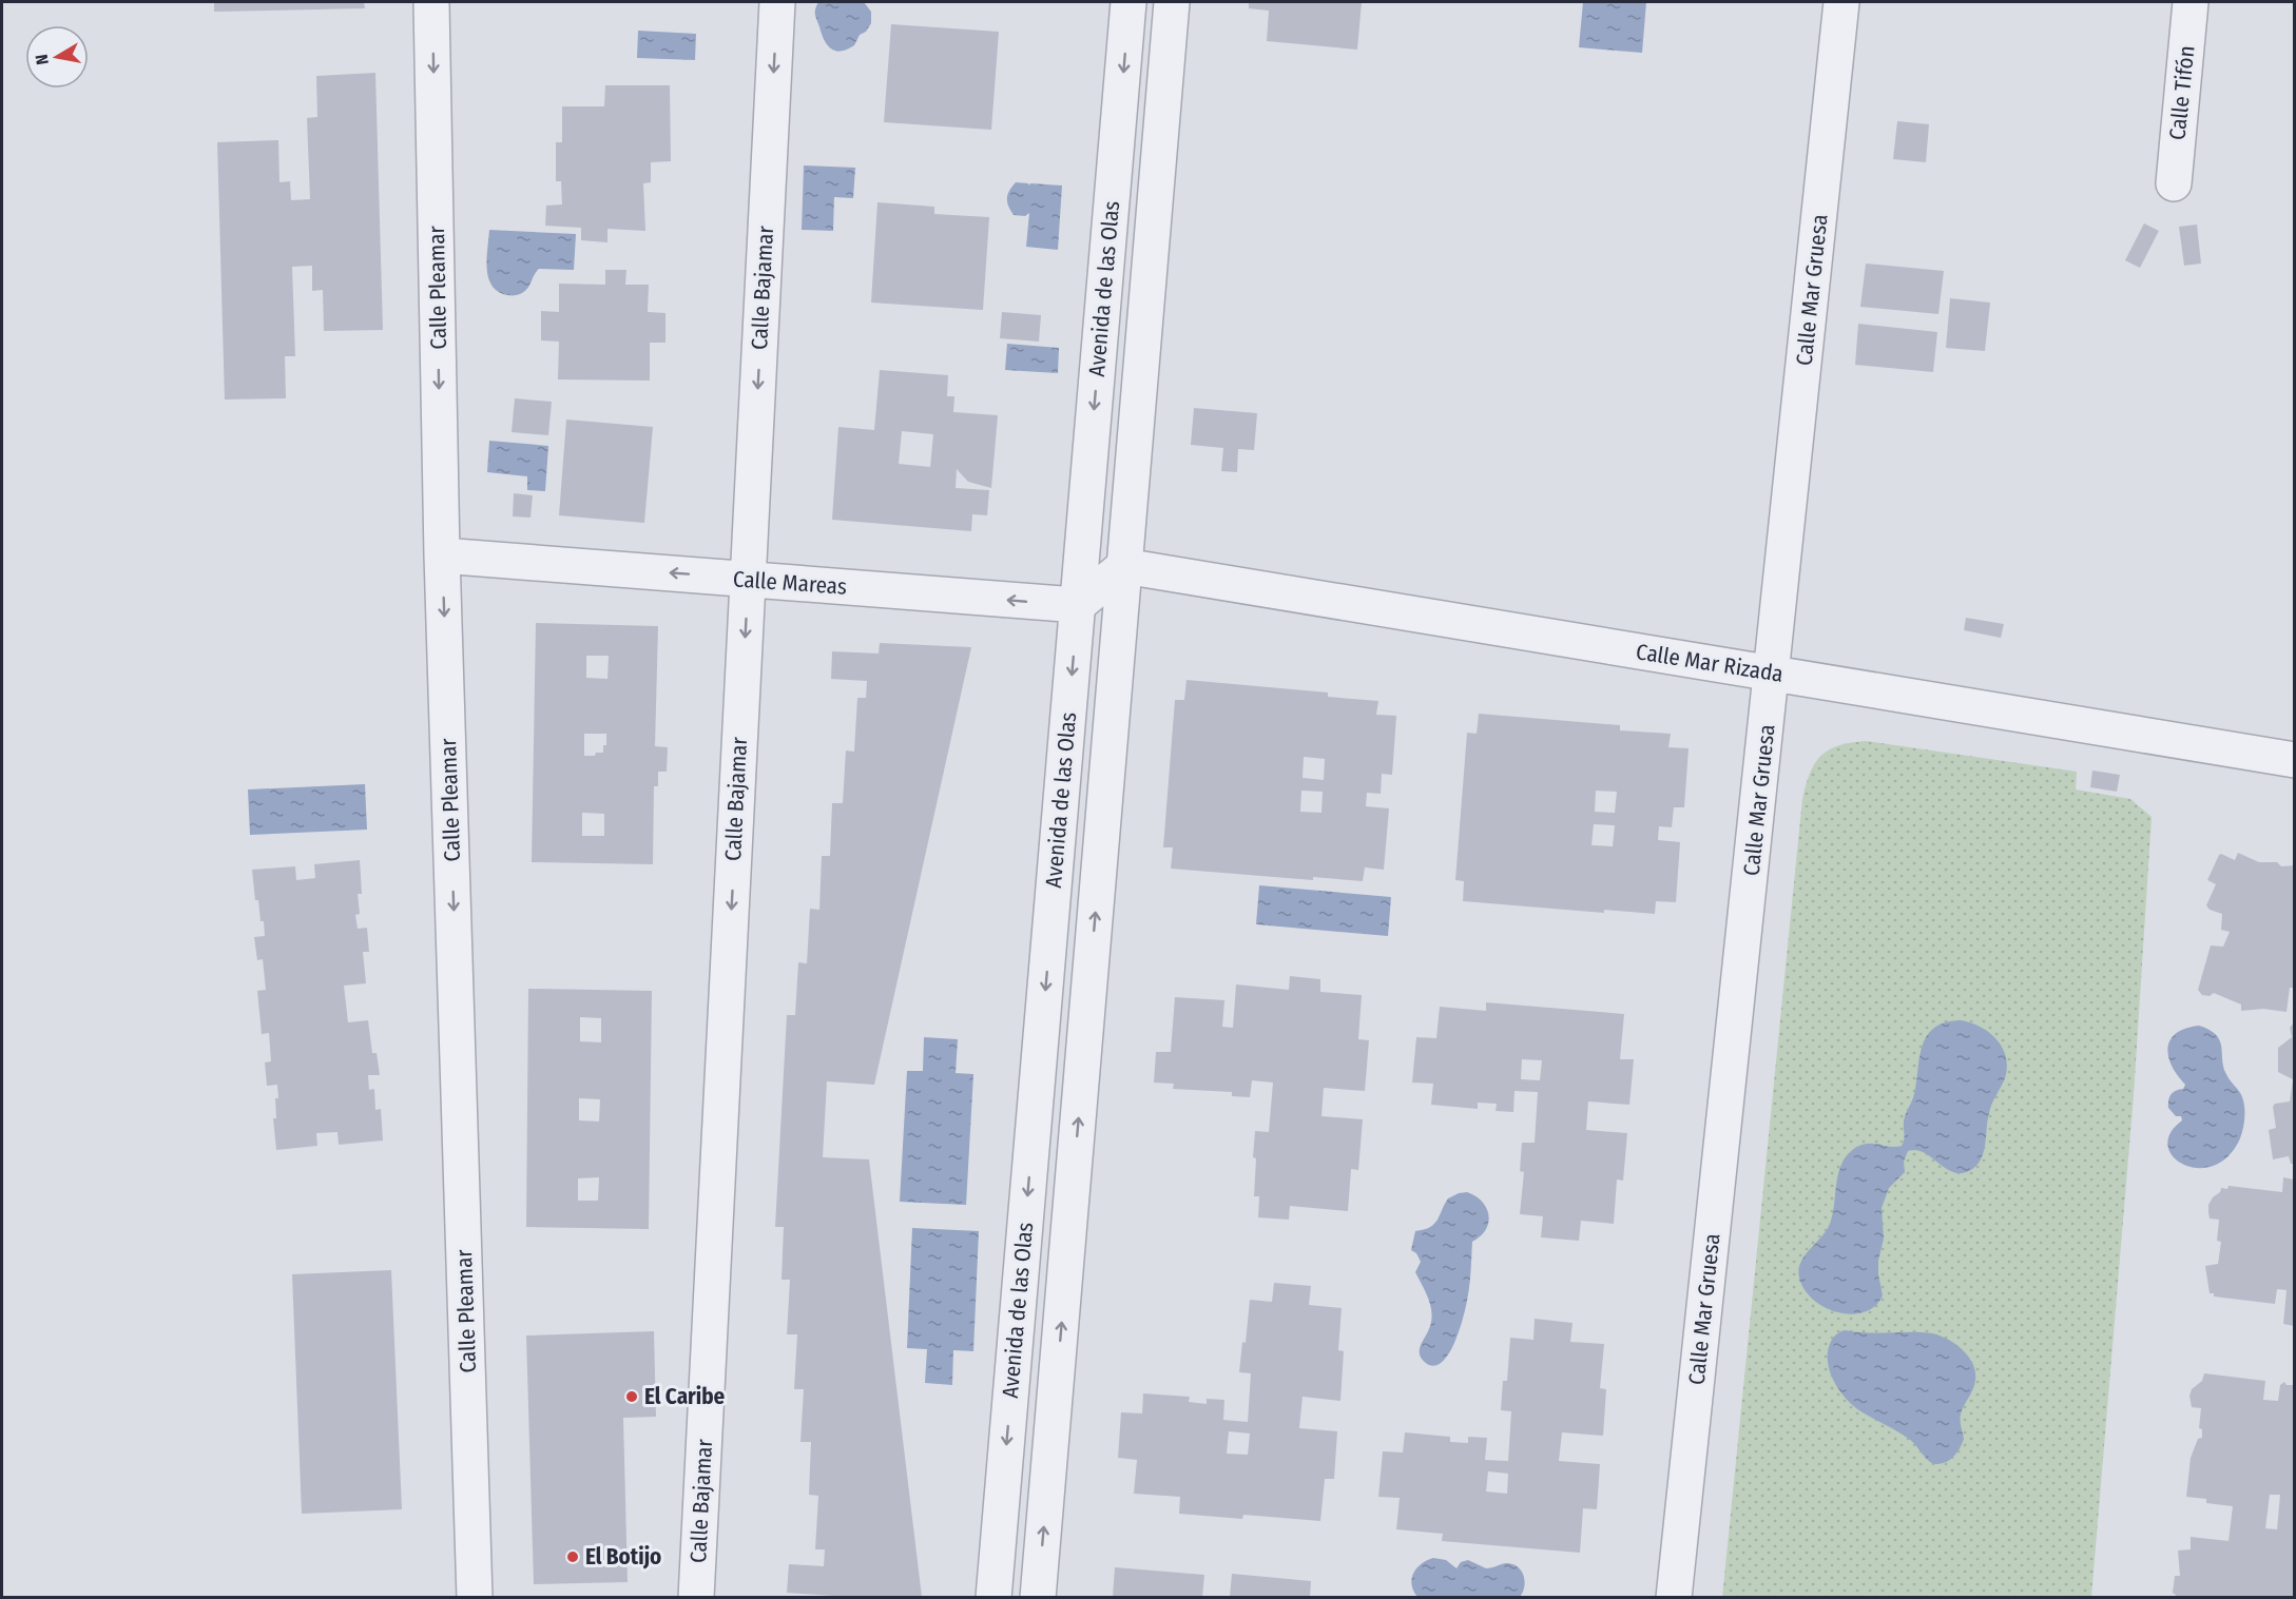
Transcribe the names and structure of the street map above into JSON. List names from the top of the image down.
{
  "streets": {
    "street": [
      "Calle Tifón",
      "Calle Pleamar",
      "Calle Bajamar",
      "Avenida de las Olas",
      "Calle Mar Gruesa",
      "Calle Mareas",
      "Calle Mar Rizada"
    ]
  },
  "crossings": [
    ["Calle Pleamar", "Calle Mareas"],
    ["Calle Bajamar", "Calle Mareas"],
    ["Avenida de las Olas", "Calle Mareas"],
    ["Avenida de las Olas", "Calle Mar Rizada"],
    ["Calle Mar Gruesa", "Calle Mar Rizada"]
  ],
  "one_way": ["Calle Pleamar", "Calle Bajamar", "Calle Mareas"],
  "places": ["El Caribe", "El Botijo"],
  "north": "left"
}
